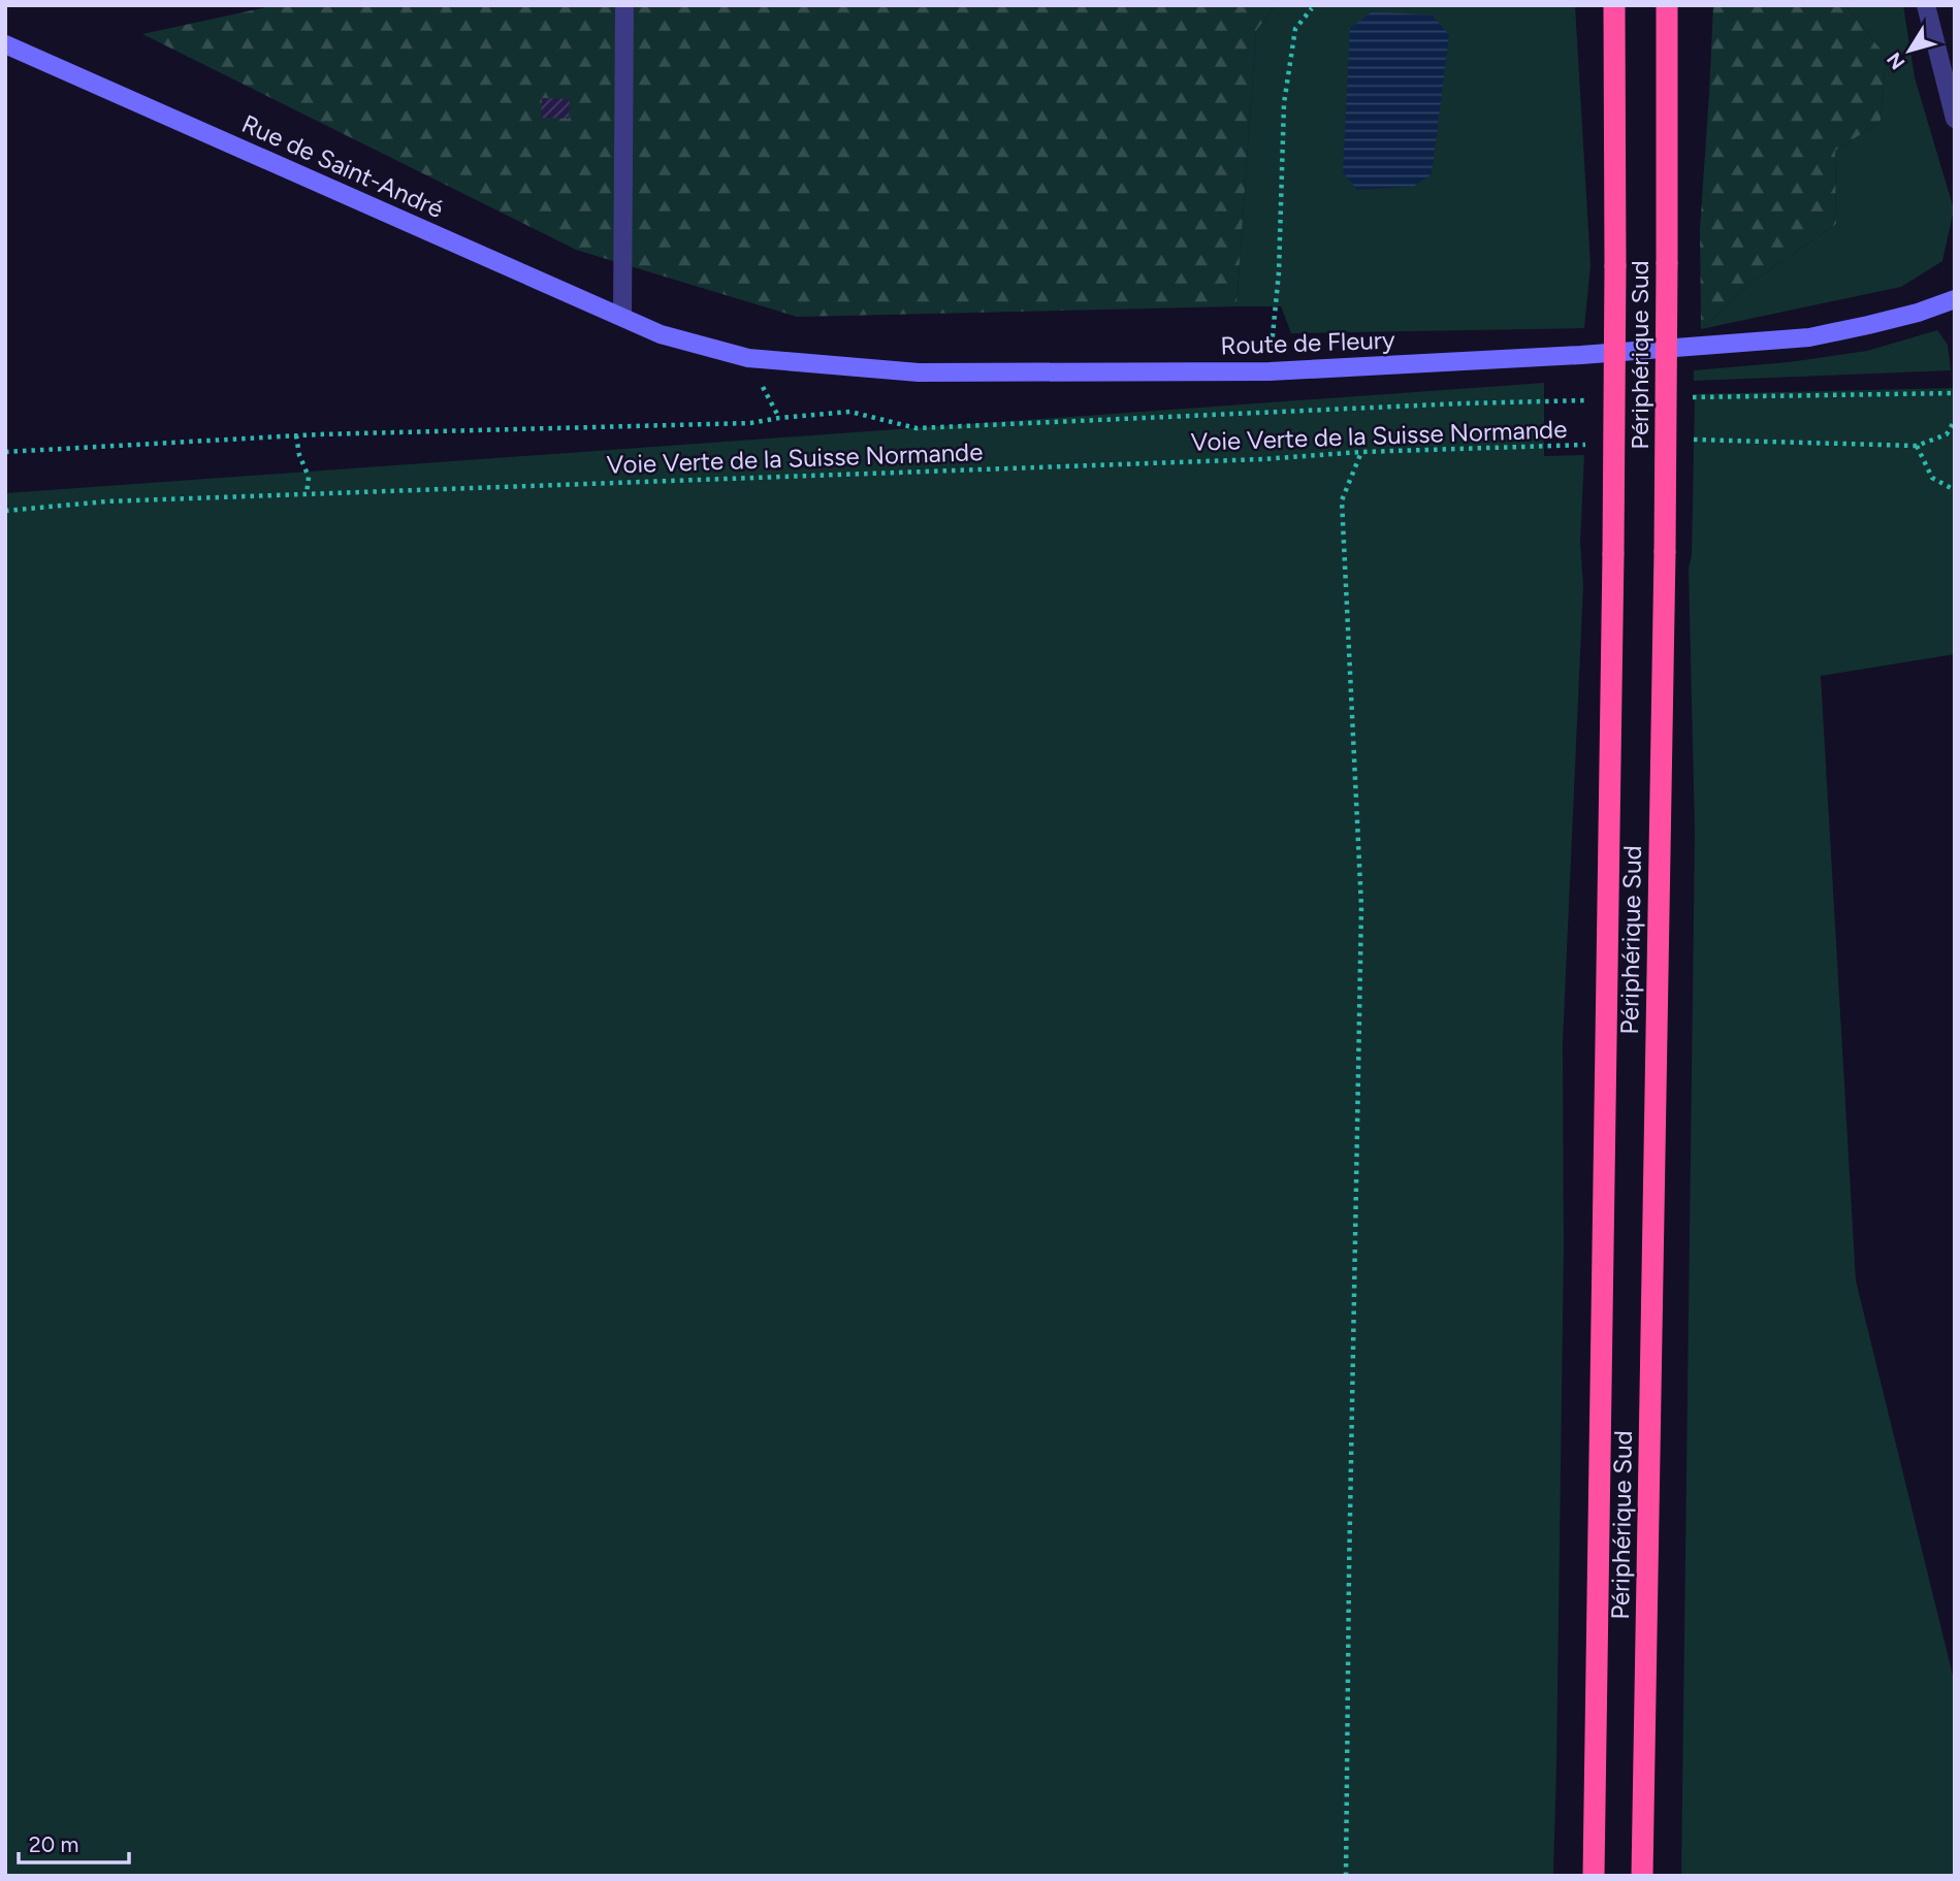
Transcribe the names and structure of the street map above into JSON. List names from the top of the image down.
{
  "streets": {
    "highway": ["Périphérique Sud"],
    "street": ["Rue de Saint-André", "Route de Fleury"],
    "path": ["Voie Verte de la Suisse Normande"]
  },
  "crossings": [
    ["Rue de Saint-André", "Route de Fleury"]
  ],
  "scale_bar": "20 m",
  "north": "bottom left"
}
